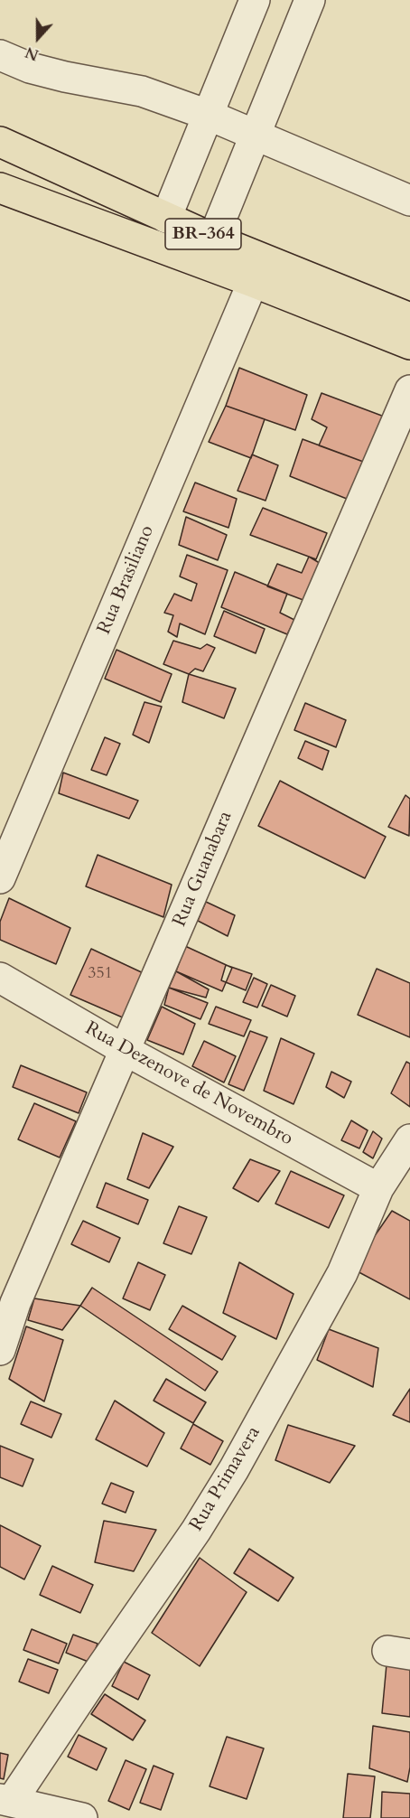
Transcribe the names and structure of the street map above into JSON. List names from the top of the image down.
{
  "streets": {
    "highway": ["BR-364"],
    "street": [
      "Rua Brasiliano",
      "Rua Guanabara",
      "Rua Dezenove de Novembro",
      "Rua Primavera"
    ]
  },
  "crossings": [
    ["BR-364", "Rua Brasiliano"],
    ["Rua Guanabara", "Rua Dezenove de Novembro"],
    ["Rua Dezenove de Novembro", "Rua Primavera"]
  ],
  "house_numbers": ["351"],
  "north": "bottom"
}
